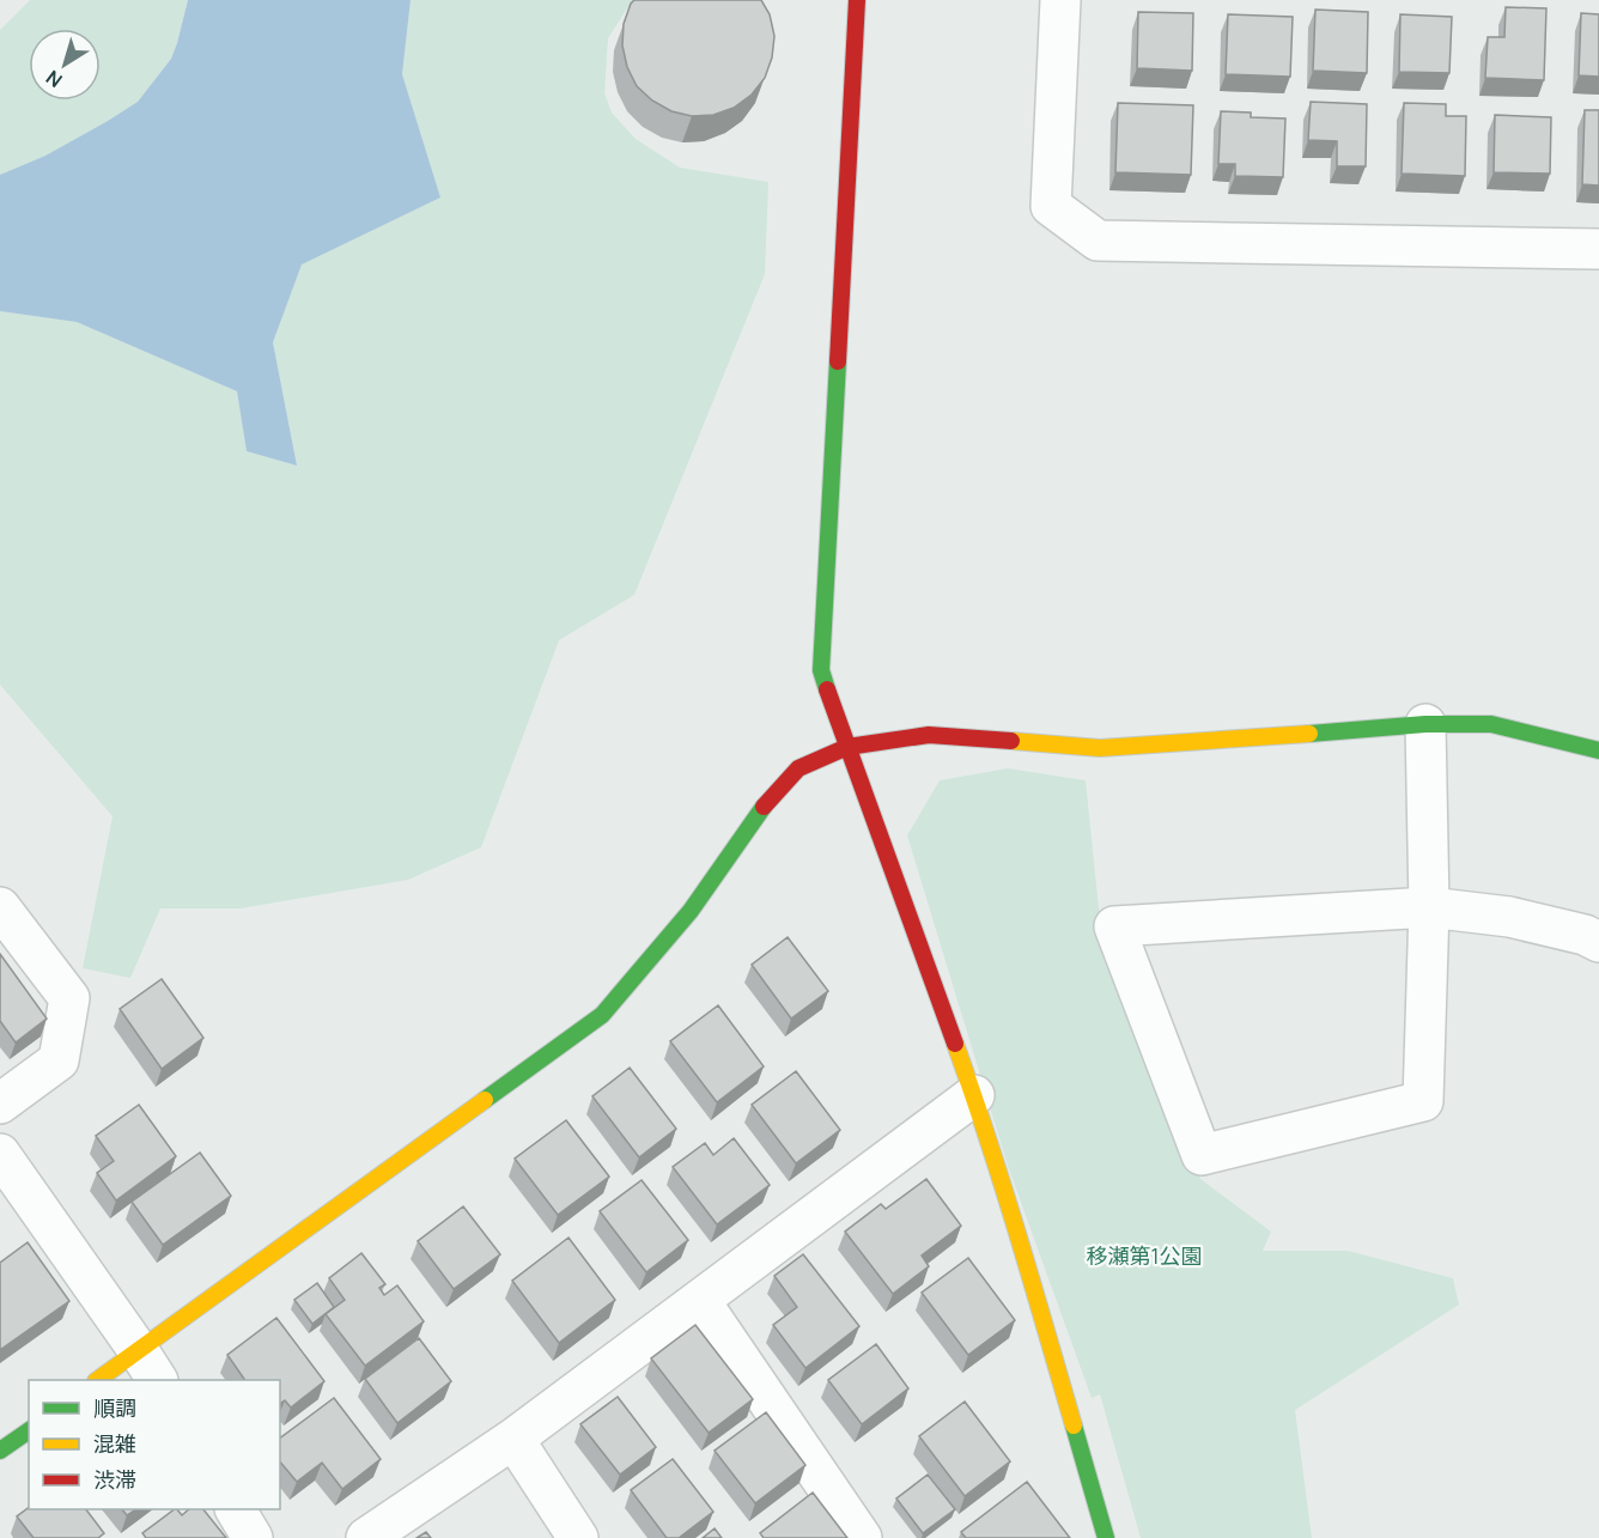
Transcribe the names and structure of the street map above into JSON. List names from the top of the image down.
{
  "parks": ["移瀬第1公園"],
  "legend": ["順調", "混雑", "渋滞"],
  "north": "bottom left"
}
